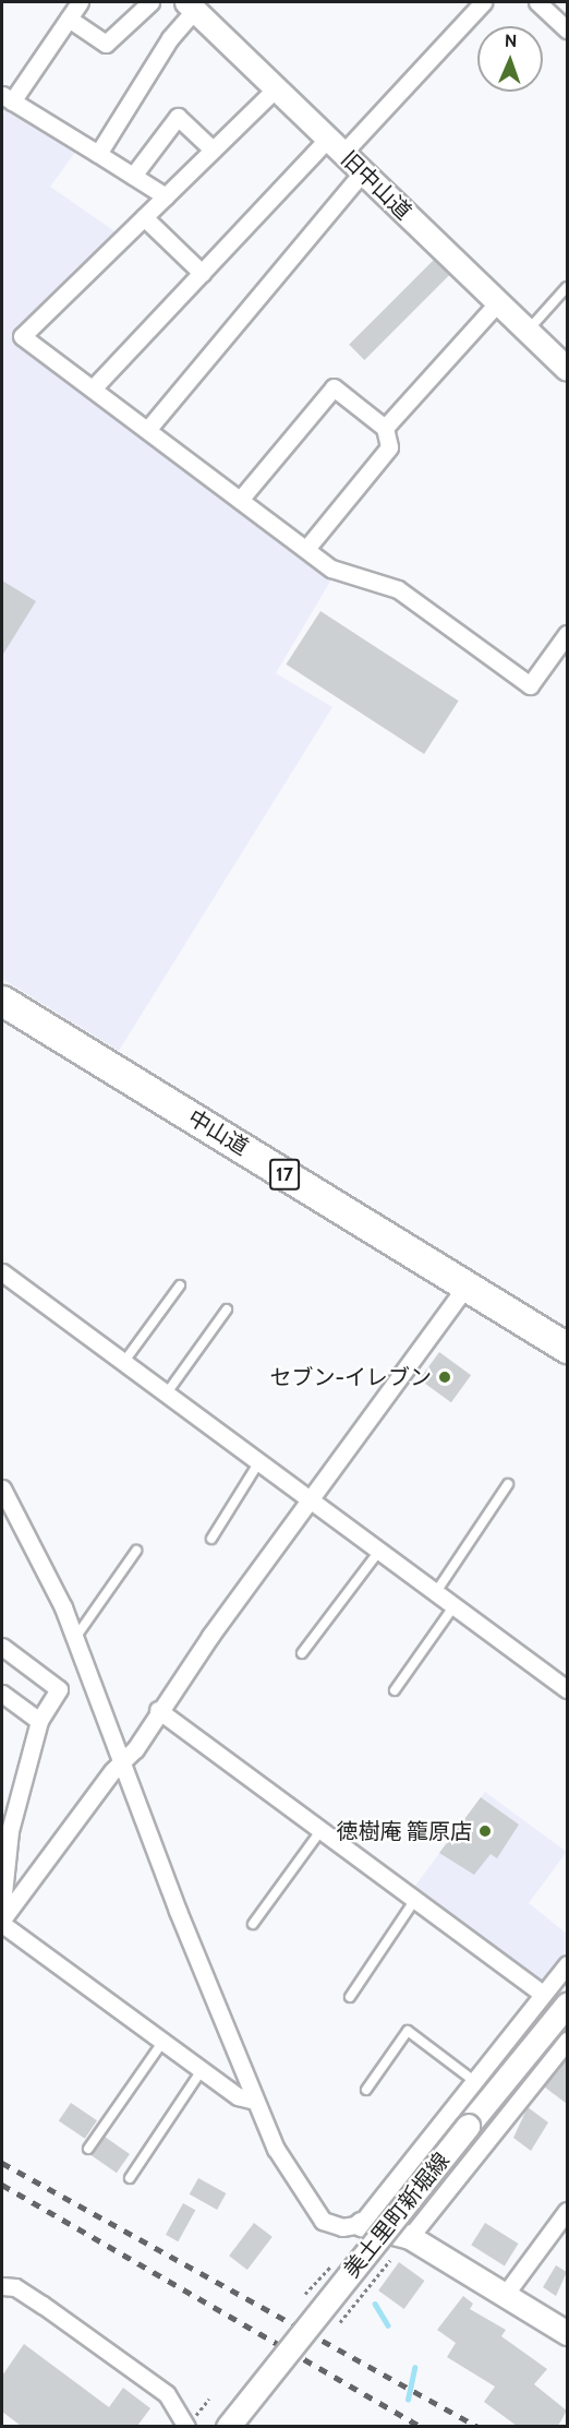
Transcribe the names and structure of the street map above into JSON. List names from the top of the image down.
{
  "streets": {
    "highway": ["中山道", "17"],
    "main road": ["旧中山道", "美土里町新堀線"]
  },
  "places": ["セブン-イレブン", "徳樹庵 籠原店"],
  "north": "top"
}
